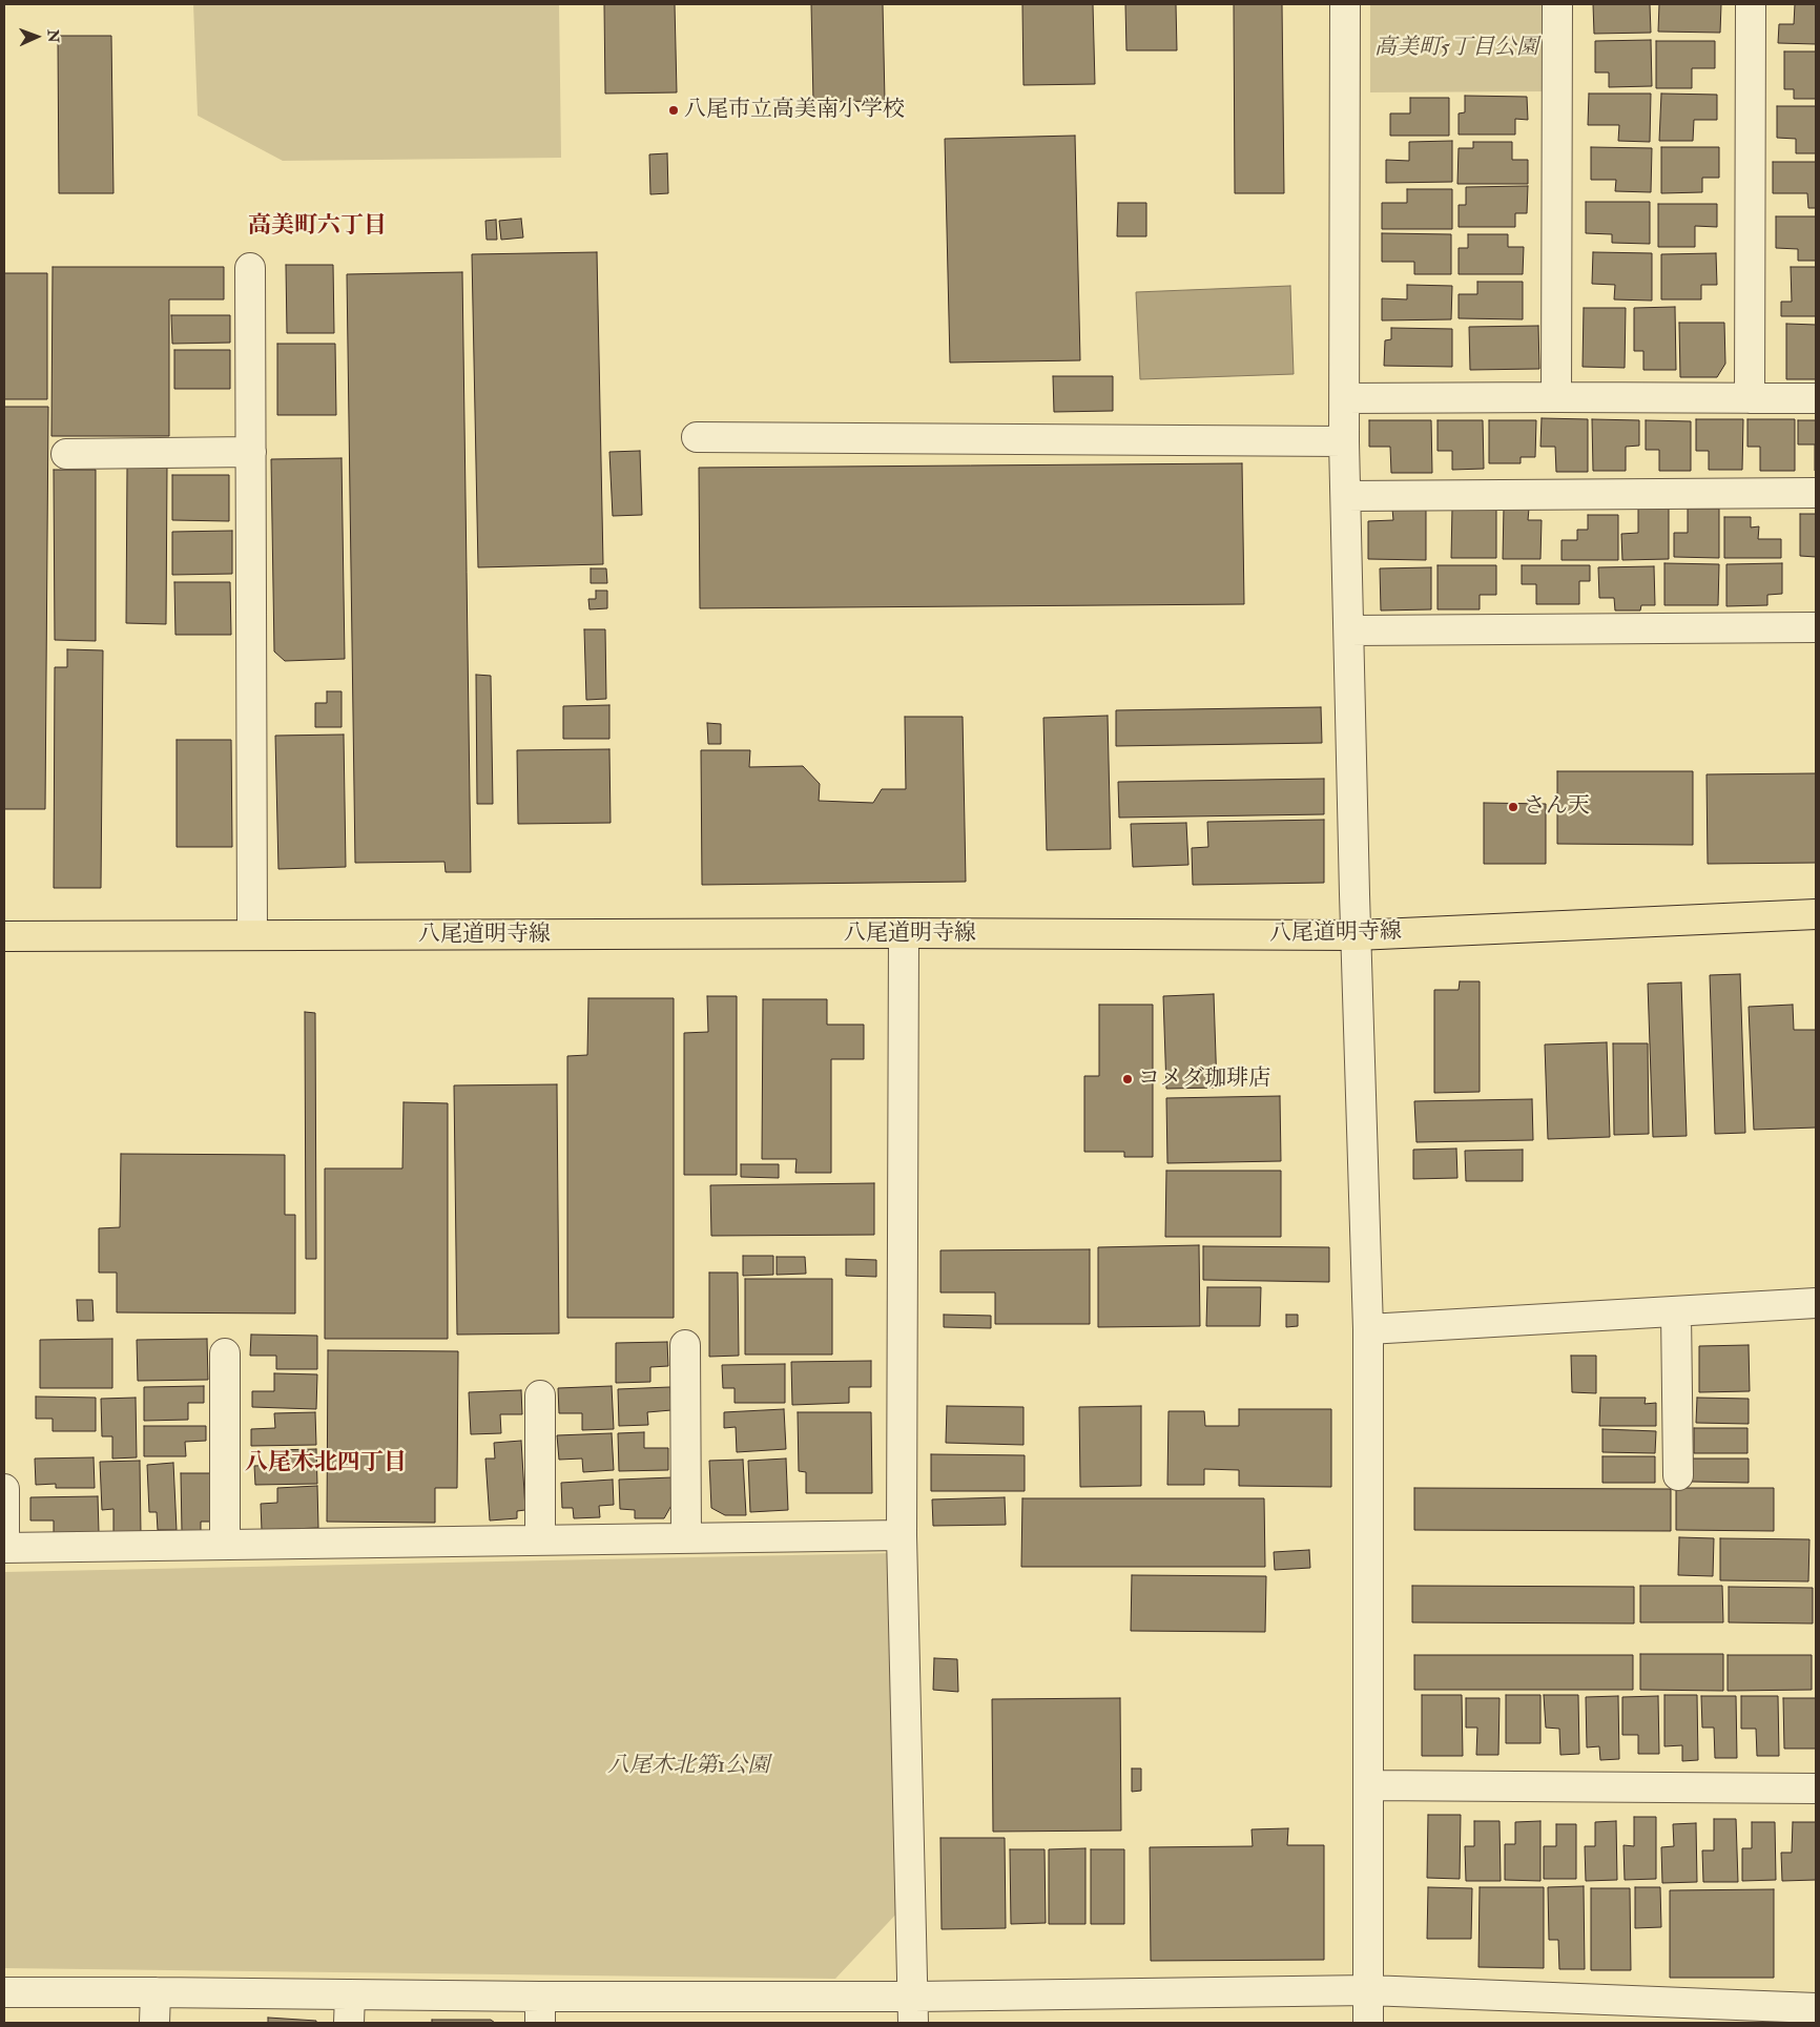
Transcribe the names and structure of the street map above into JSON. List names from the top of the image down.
{
  "streets": {
    "main road": ["八尾道明寺線"]
  },
  "districts": ["高美町六丁目", "八尾木北四丁目"],
  "parks": ["高美町5丁目公園", "八尾木北第1公園"],
  "places": ["八尾市立高美南小学校", "さん天", "コメダ珈琲店"],
  "north": "right"
}
